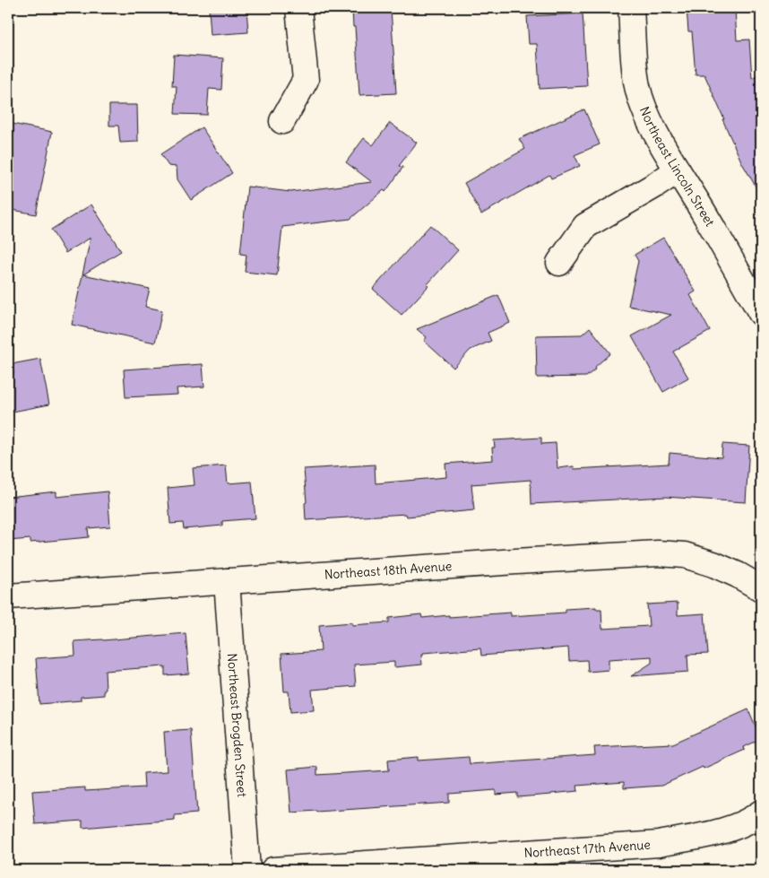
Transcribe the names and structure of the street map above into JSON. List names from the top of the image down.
{
  "streets": {
    "street": [
      "Northeast Lincoln Street",
      "Northeast 18th Avenue",
      "Northeast Brogden Street",
      "Northeast 17th Avenue"
    ]
  },
  "crossings": [
    ["Northeast 18th Avenue", "Northeast Brogden Street"]
  ]
}
